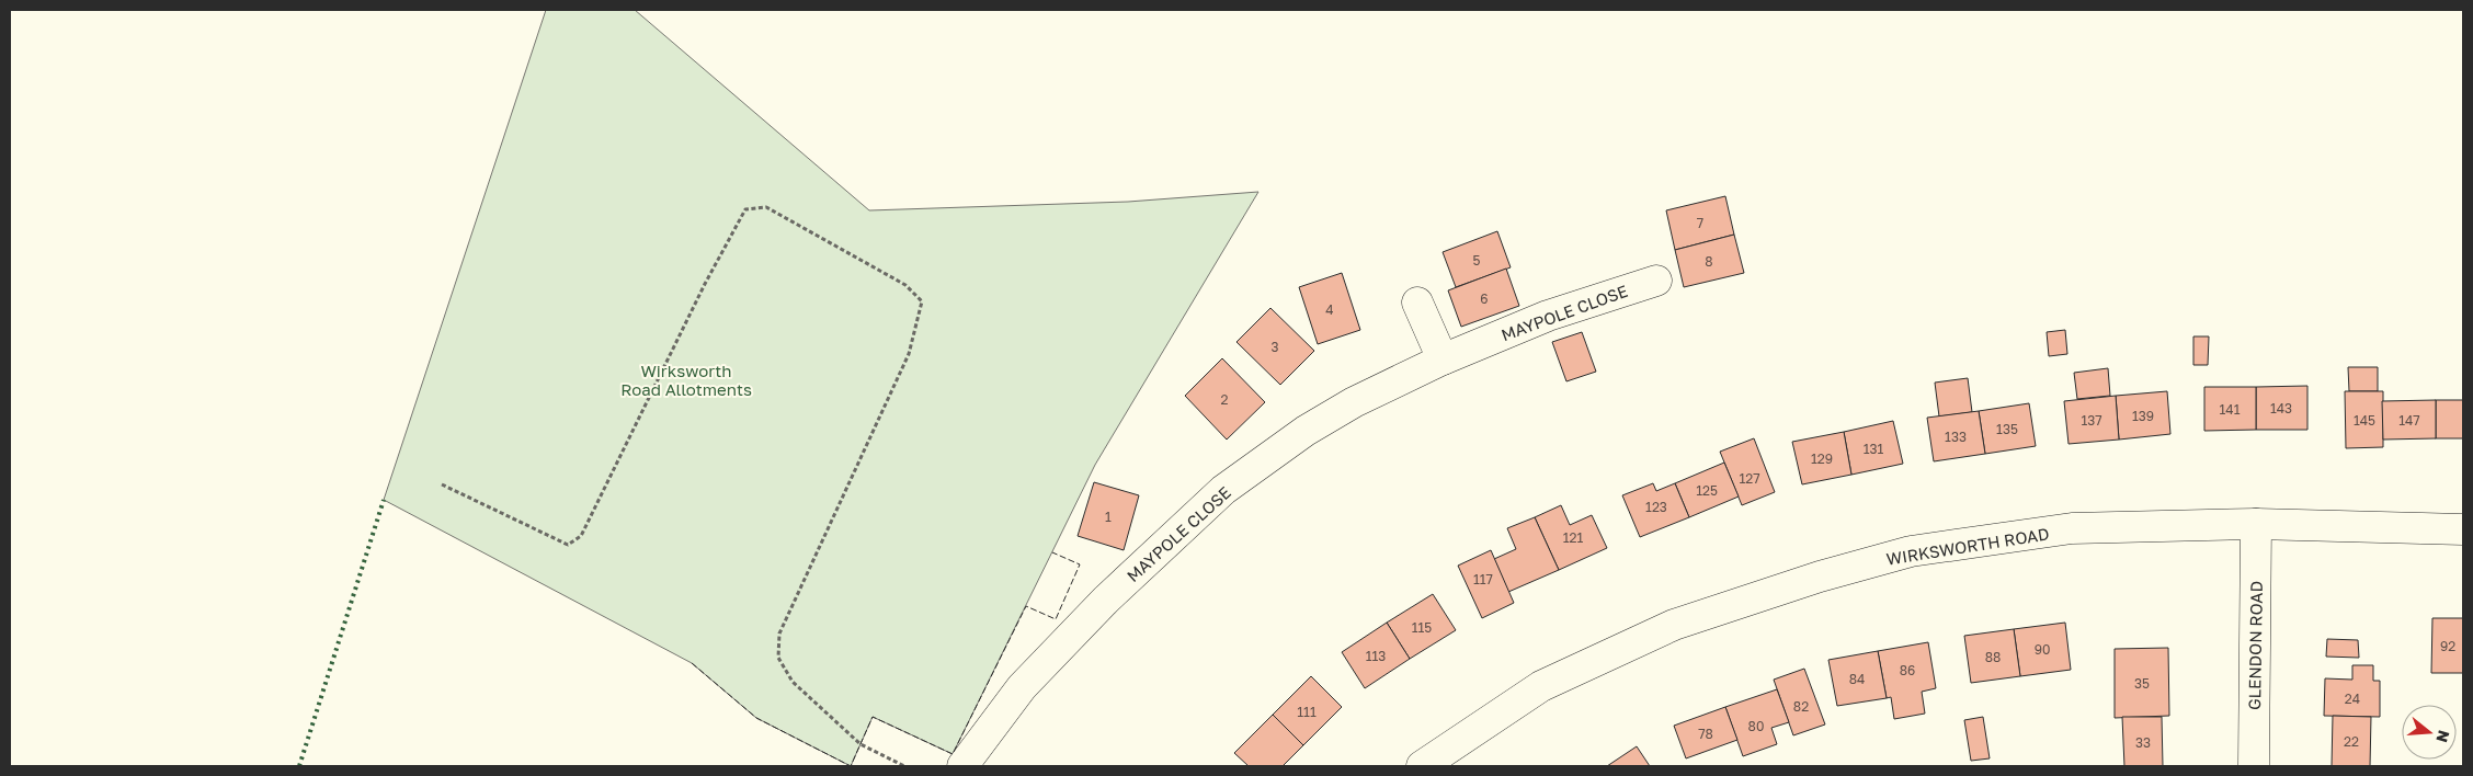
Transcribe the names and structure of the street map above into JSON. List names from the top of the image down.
{
  "streets": {
    "street": ["MAYPOLE CLOSE", "WIRKSWORTH ROAD", "GLENDON ROAD"]
  },
  "crossings": [
    ["WIRKSWORTH ROAD", "GLENDON ROAD"]
  ],
  "parks": ["Wirksworth Road Allotments"],
  "house_numbers": [
    "7",
    "5",
    "8",
    "6",
    "4",
    "3",
    "2",
    "143",
    "141",
    "139",
    "137",
    "145",
    "147",
    "135",
    "133",
    "131",
    "129",
    "127",
    "125",
    "123",
    "1",
    "121",
    "117",
    "115",
    "92",
    "90",
    "113",
    "88",
    "86",
    "84",
    "35",
    "24",
    "82",
    "111",
    "80",
    "78",
    "22",
    "33"
  ],
  "north": "right"
}
